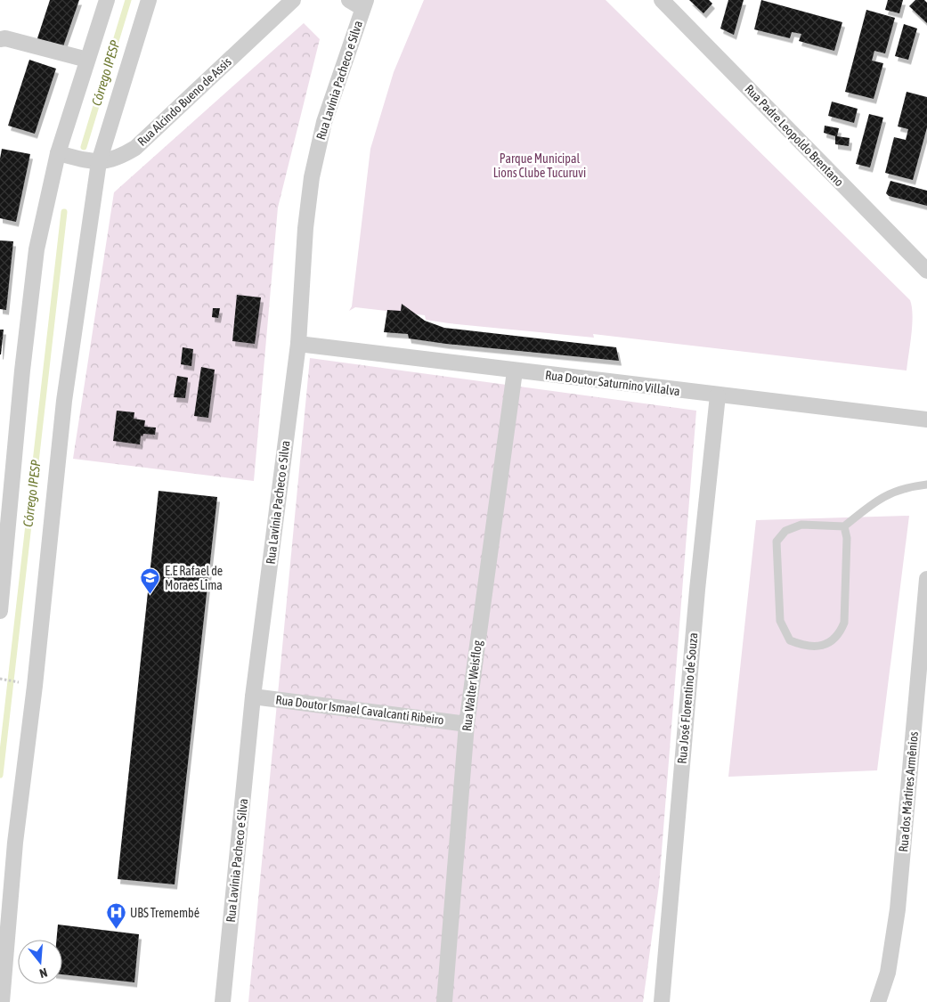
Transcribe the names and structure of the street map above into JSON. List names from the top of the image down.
{
  "streets": {
    "street": [
      "Rua Lavínia Pacheco e Silva",
      "Rua Alcindo Bueno de Assis",
      "Rua Padre Leopoldo Brentano",
      "Rua Doutor Saturnino Villalva",
      "Rua Walter Weisflog",
      "Rua José Florentino de Souza",
      "Rua Doutor Ismael Cavalcanti Ribeiro",
      "Rua dos Mártires Armênios"
    ]
  },
  "crossings": [
    ["Rua Lavínia Pacheco e Silva", "Rua Doutor Saturnino Villalva"],
    ["Rua Lavínia Pacheco e Silva", "Rua Doutor Ismael Cavalcanti Ribeiro"],
    ["Rua Doutor Saturnino Villalva", "Rua Walter Weisflog"],
    ["Rua Doutor Saturnino Villalva", "Rua José Florentino de Souza"],
    ["Rua Walter Weisflog", "Rua Doutor Ismael Cavalcanti Ribeiro"]
  ],
  "water": ["Córrego IPESP"],
  "parks": ["Parque Municipal Lions Clube Tucuruvi"],
  "places": {
    "school or university": ["E.E Rafael de Moraes Lima"],
    "hospital": ["UBS Tremembé"]
  },
  "north": "bottom"
}
